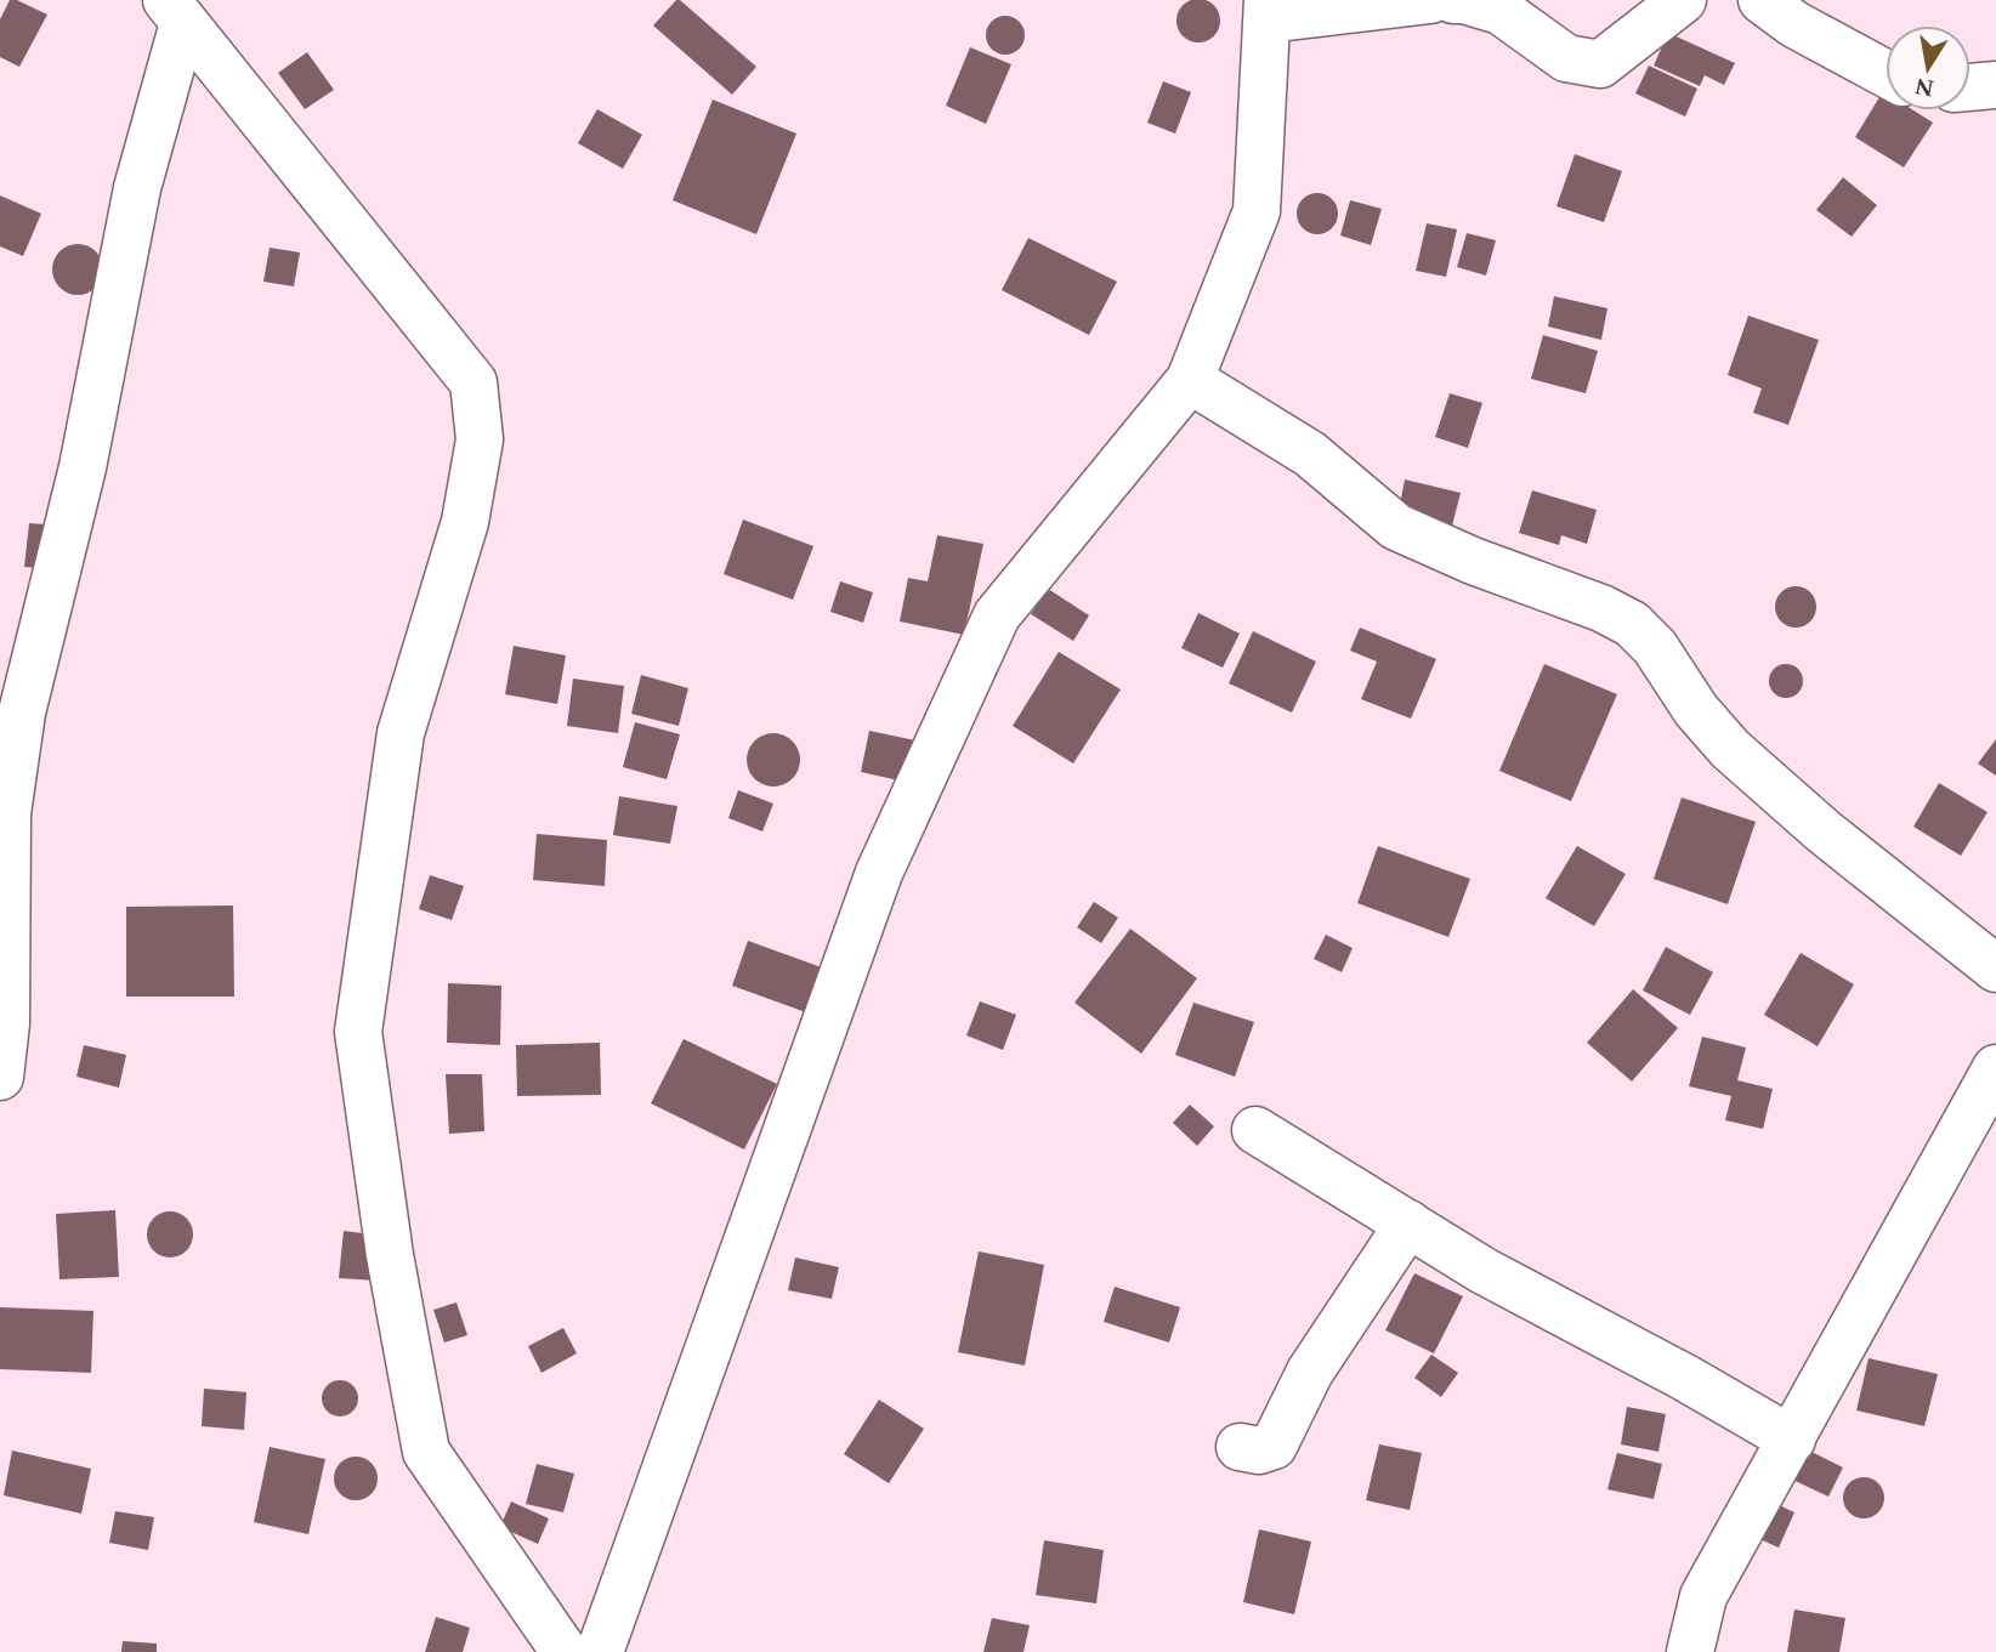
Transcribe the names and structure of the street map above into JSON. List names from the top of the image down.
{
  "north": "bottom"
}
